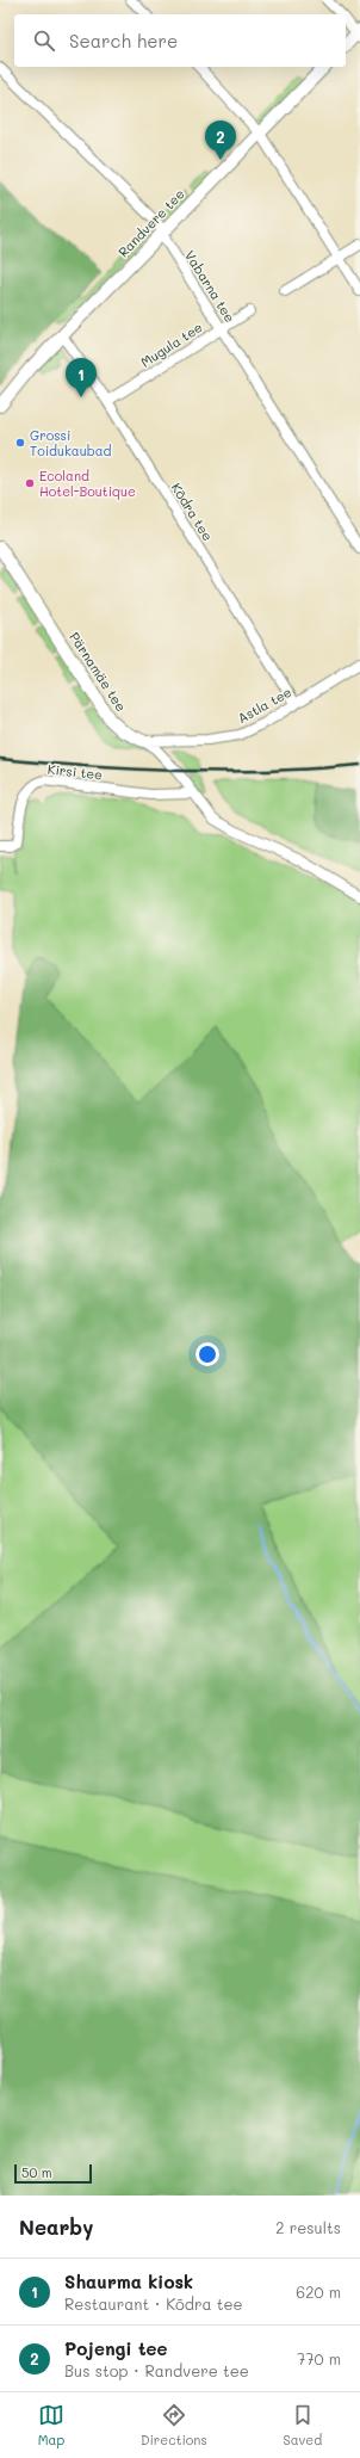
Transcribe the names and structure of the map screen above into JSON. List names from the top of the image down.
{
  "streets": {
    "main road": ["Randvere tee", "Pärnamäe tee"],
    "street": [
      "Vabarna tee",
      "Mugula tee",
      "Kõdra tee",
      "Astla tee",
      "Kirsi tee"
    ]
  },
  "crossings": [
    ["Randvere tee", "Vabarna tee"],
    ["Randvere tee", "Kõdra tee"],
    ["Vabarna tee", "Mugula tee"],
    ["Mugula tee", "Kõdra tee"],
    ["Kõdra tee", "Astla tee"],
    ["Pärnamäe tee", "Astla tee"],
    ["Pärnamäe tee", "Kirsi tee"]
  ],
  "places": ["Grossi Toidukaubad", "Ecoland Hotel-Boutique"],
  "scale_bar": "50 m",
  "page": {
    "search": "Search here",
    "pins": ["2", "1"],
    "scale": "50 m",
    "heading": ["Nearby", "2 results"],
    "list": [
      {
        "mark": "1",
        "name": "Shaurma kiosk",
        "note": "Restaurant · Kõdra tee",
        "value": "620 m"
      },
      {
        "mark": "2",
        "name": "Pojengi tee",
        "note": "Bus stop · Randvere tee",
        "value": "770 m"
      }
    ],
    "nav": ["Map", "Directions", "Saved"]
  }
}
